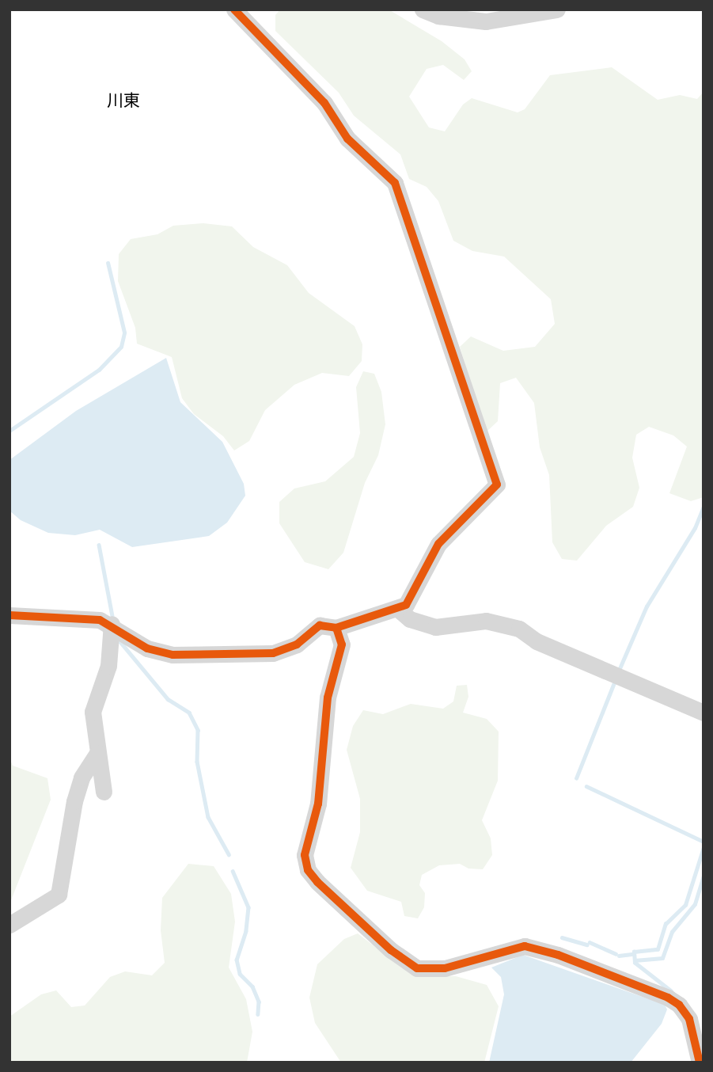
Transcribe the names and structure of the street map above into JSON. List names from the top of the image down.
{
  "districts": ["川東"]
}
